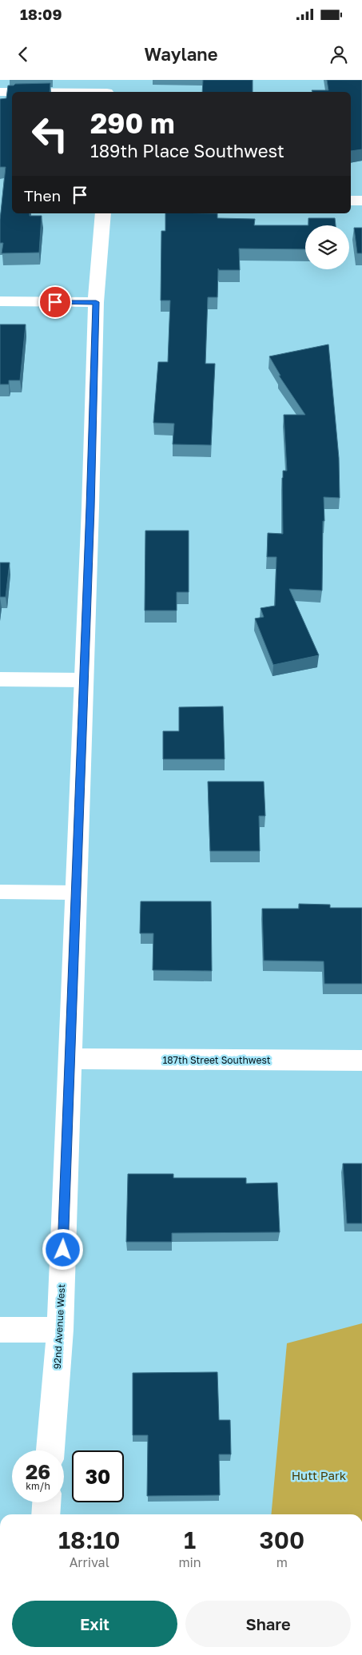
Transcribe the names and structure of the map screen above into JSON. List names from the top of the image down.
{
  "streets": {
    "street": ["187th Street Southwest", "92nd Avenue West"]
  },
  "crossings": [
    ["187th Street Southwest", "92nd Avenue West"]
  ],
  "parks": ["Hutt Park"],
  "page": {
    "status": "18:09",
    "header": "Waylane",
    "turn": ["290 m", "189th Place Southwest"],
    "then": "Then",
    "speed": "26 km/h",
    "limit": "30",
    "eta": [
      "18:10",
      "Arrival",
      "1",
      "min",
      "300",
      "m"
    ],
    "buttons": ["Exit", "Share"]
  }
}
